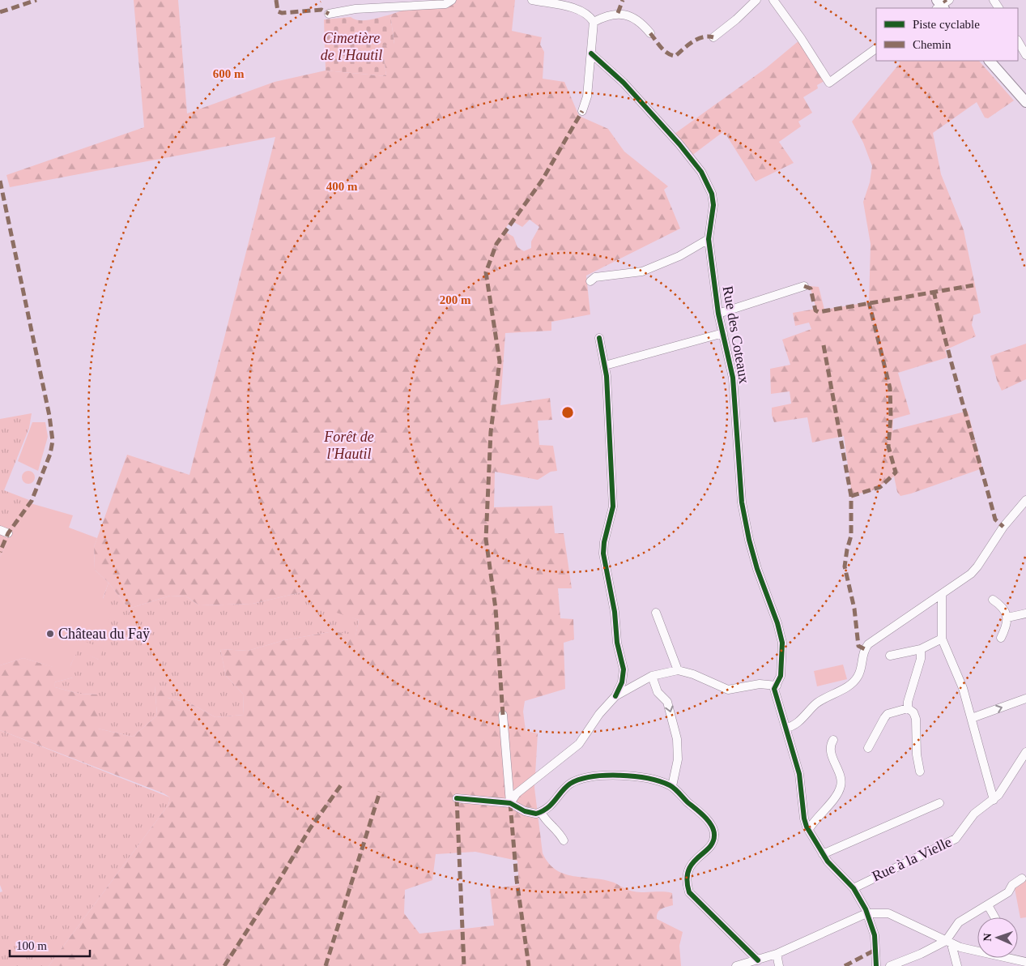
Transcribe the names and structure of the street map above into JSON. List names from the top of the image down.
{
  "streets": {
    "street": ["Rue des Coteaux", "Rue à la Vielle"]
  },
  "parks": ["Cimetière de l'Hautil", "Forêt de l'Hautil"],
  "places": ["Château du Faÿ"],
  "legend": ["Piste cyclable", "Chemin"],
  "scale_bar": "100 m",
  "north": "left",
  "rings": ["600 m", "400 m", "200 m"]
}
